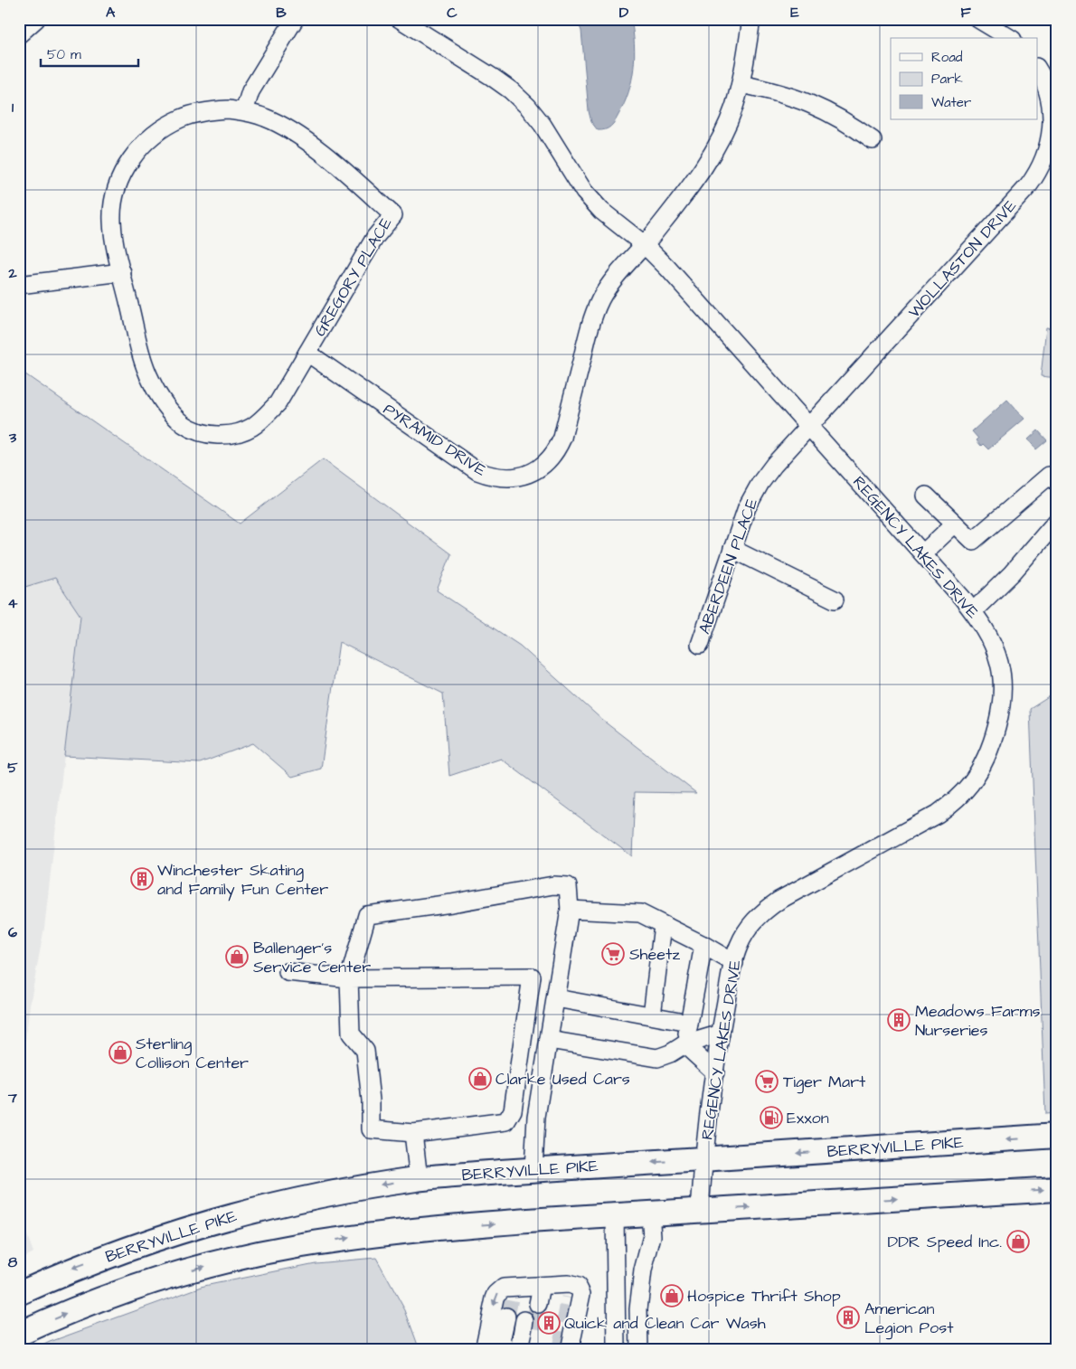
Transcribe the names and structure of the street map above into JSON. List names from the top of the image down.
{
  "streets": {
    "highway": ["BERRYVILLE PIKE"],
    "street": [
      "WOLLASTON DRIVE",
      "GREGORY PLACE",
      "PYRAMID DRIVE",
      "REGENCY LAKES DRIVE",
      "ABERDEEN PLACE"
    ]
  },
  "crossings": [
    ["WOLLASTON DRIVE", "REGENCY LAKES DRIVE"],
    ["WOLLASTON DRIVE", "ABERDEEN PLACE"],
    ["GREGORY PLACE", "PYRAMID DRIVE"],
    ["PYRAMID DRIVE", "REGENCY LAKES DRIVE"],
    ["REGENCY LAKES DRIVE", "ABERDEEN PLACE"],
    ["REGENCY LAKES DRIVE", "BERRYVILLE PIKE"]
  ],
  "places": {
    "building": [
      "Winchester Skating and Family Fun Center",
      "Meadows Farms Nurseries",
      "American Legion Post",
      "Quick and Clean Car Wash"
    ],
    "supermarket": ["Sheetz", "Tiger Mart"],
    "shop": [
      "Ballenger's Service Center",
      "Sterling Collison Center",
      "Clarke Used Cars",
      "DDR Speed Inc.",
      "Hospice Thrift Shop"
    ],
    "fuel station": ["Exxon"]
  },
  "legend": ["Road", "Park", "Water"],
  "scale_bar": "50 m",
  "grid": {
    "columns": [
      "A",
      "B",
      "C",
      "D",
      "E",
      "F"
    ],
    "rows": [
      "1",
      "2",
      "3",
      "4",
      "5",
      "6",
      "7",
      "8"
    ]
  }
}
